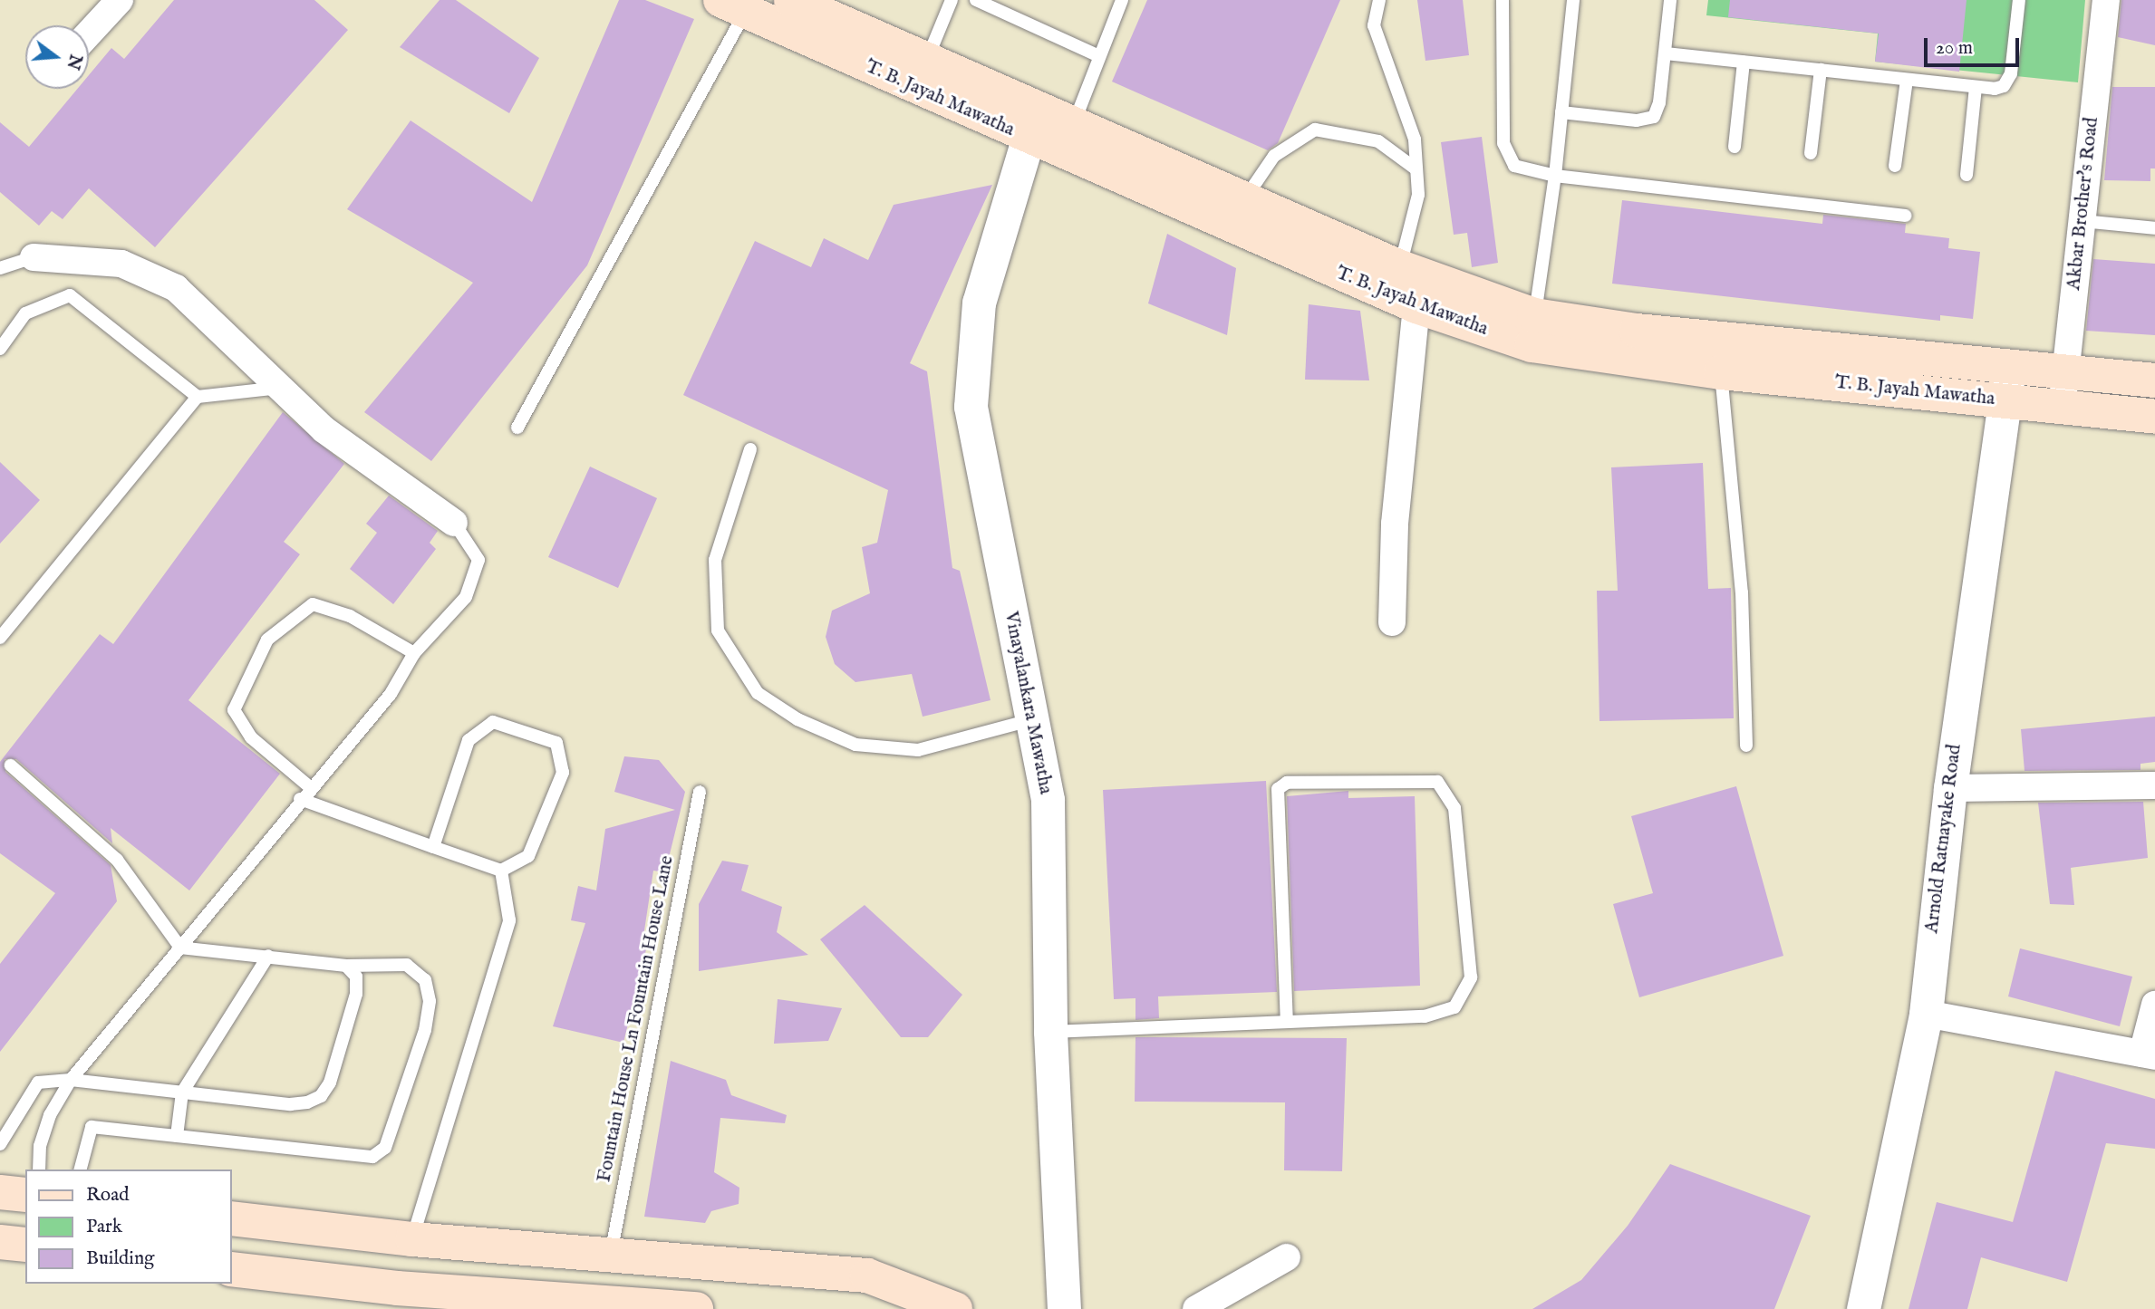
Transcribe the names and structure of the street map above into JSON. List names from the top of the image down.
{
  "streets": {
    "main road": ["T. B. Jayah Mawatha"],
    "street": ["Akbar Brother's Road", "Vinayalankara Mawatha", "Arnold Ratnayake Road"],
    "lane": ["Fountain House Ln Fountain House Lane"]
  },
  "crossings": [
    ["T. B. Jayah Mawatha", "Akbar Brother's Road"],
    ["T. B. Jayah Mawatha", "Vinayalankara Mawatha"],
    ["T. B. Jayah Mawatha", "Arnold Ratnayake Road"]
  ],
  "legend": ["Road", "Park", "Building"],
  "scale_bar": "20 m",
  "north": "right"
}
